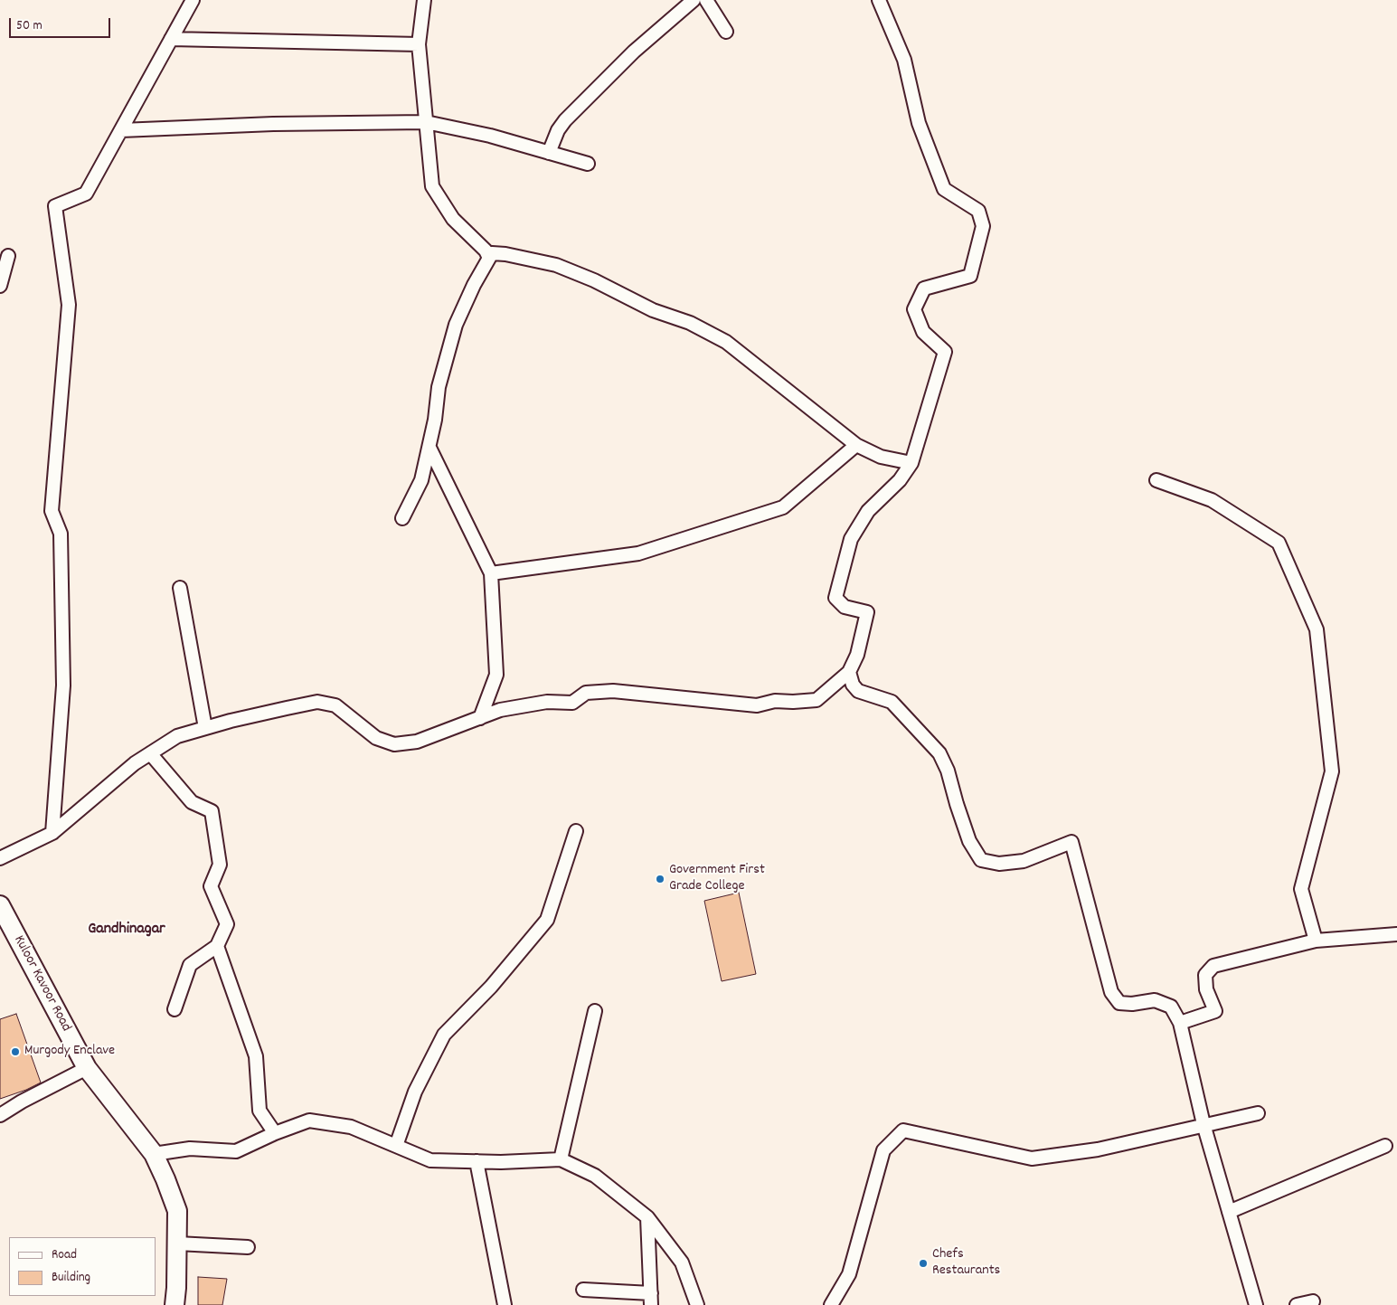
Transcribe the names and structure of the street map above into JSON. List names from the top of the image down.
{
  "streets": {
    "main road": ["Kuloor Kavoor Road"]
  },
  "districts": ["Gandhinagar"],
  "places": ["Government First Grade College", "Murgody Enclave", "Chefs Restaurants"],
  "legend": ["Road", "Building"],
  "scale_bar": "50 m"
}
